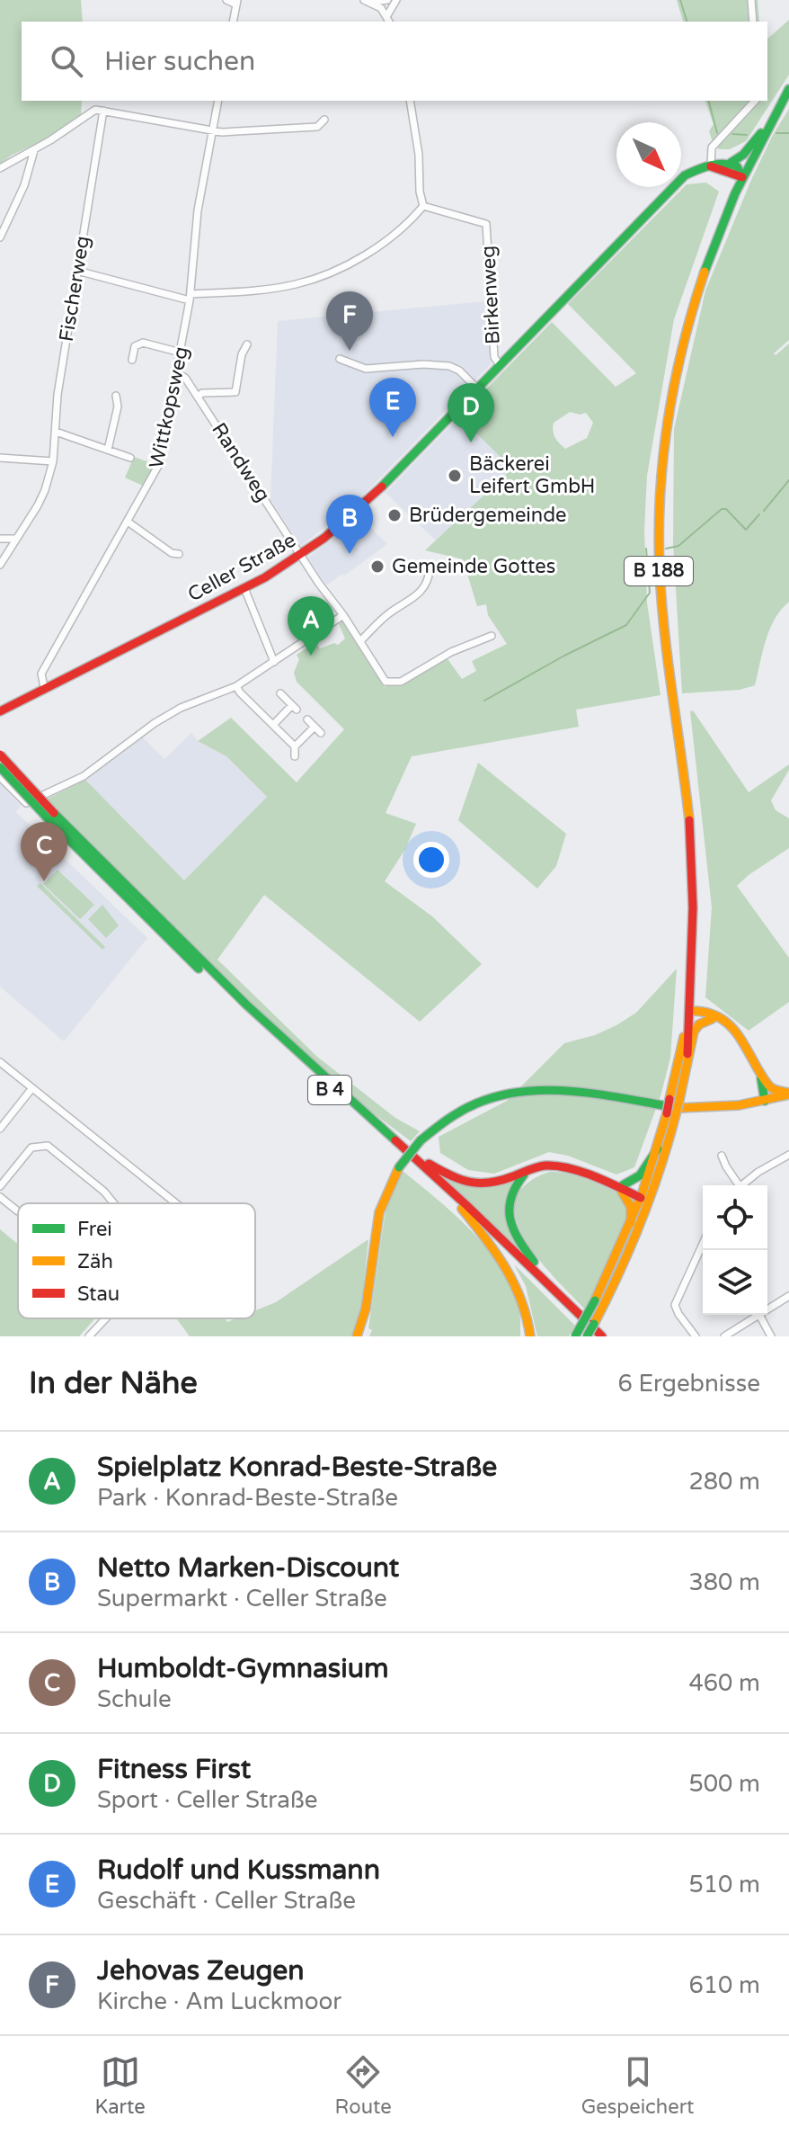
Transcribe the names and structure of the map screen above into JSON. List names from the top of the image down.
{
  "streets": {
    "main road": ["Celler Straße", "B 188", "B 4"],
    "street": [
      "Fischerweg",
      "Birkenweg",
      "Wittkopsweg",
      "Randweg"
    ]
  },
  "crossings": [
    ["Birkenweg", "Celler Straße"],
    ["Wittkopsweg", "Randweg"],
    ["Wittkopsweg", "Celler Straße"],
    ["Randweg", "Celler Straße"]
  ],
  "places": ["Bäckerei Leifert GmbH", "Brüdergemeinde", "Gemeinde Gottes"],
  "legend": ["Frei", "Zäh", "Stau"],
  "north": "bottom right",
  "page": {
    "search": "Hier suchen",
    "pins": [
      "F",
      "E",
      "D",
      "B",
      "A",
      "C"
    ],
    "heading": ["In der Nähe", "6 Ergebnisse"],
    "list": [
      {
        "mark": "A",
        "name": "Spielplatz Konrad-Beste-Straße",
        "note": "Park · Konrad-Beste-Straße",
        "value": "280 m"
      },
      {
        "mark": "B",
        "name": "Netto Marken-Discount",
        "note": "Supermarkt · Celler Straße",
        "value": "380 m"
      },
      {
        "mark": "C",
        "name": "Humboldt-Gymnasium",
        "note": "Schule",
        "value": "460 m"
      },
      {
        "mark": "D",
        "name": "Fitness First",
        "note": "Sport · Celler Straße",
        "value": "500 m"
      },
      {
        "mark": "E",
        "name": "Rudolf und Kussmann",
        "note": "Geschäft · Celler Straße",
        "value": "510 m"
      },
      {
        "mark": "F",
        "name": "Jehovas Zeugen",
        "note": "Kirche · Am Luckmoor",
        "value": "610 m"
      }
    ],
    "nav": ["Karte", "Route", "Gespeichert"]
  }
}
